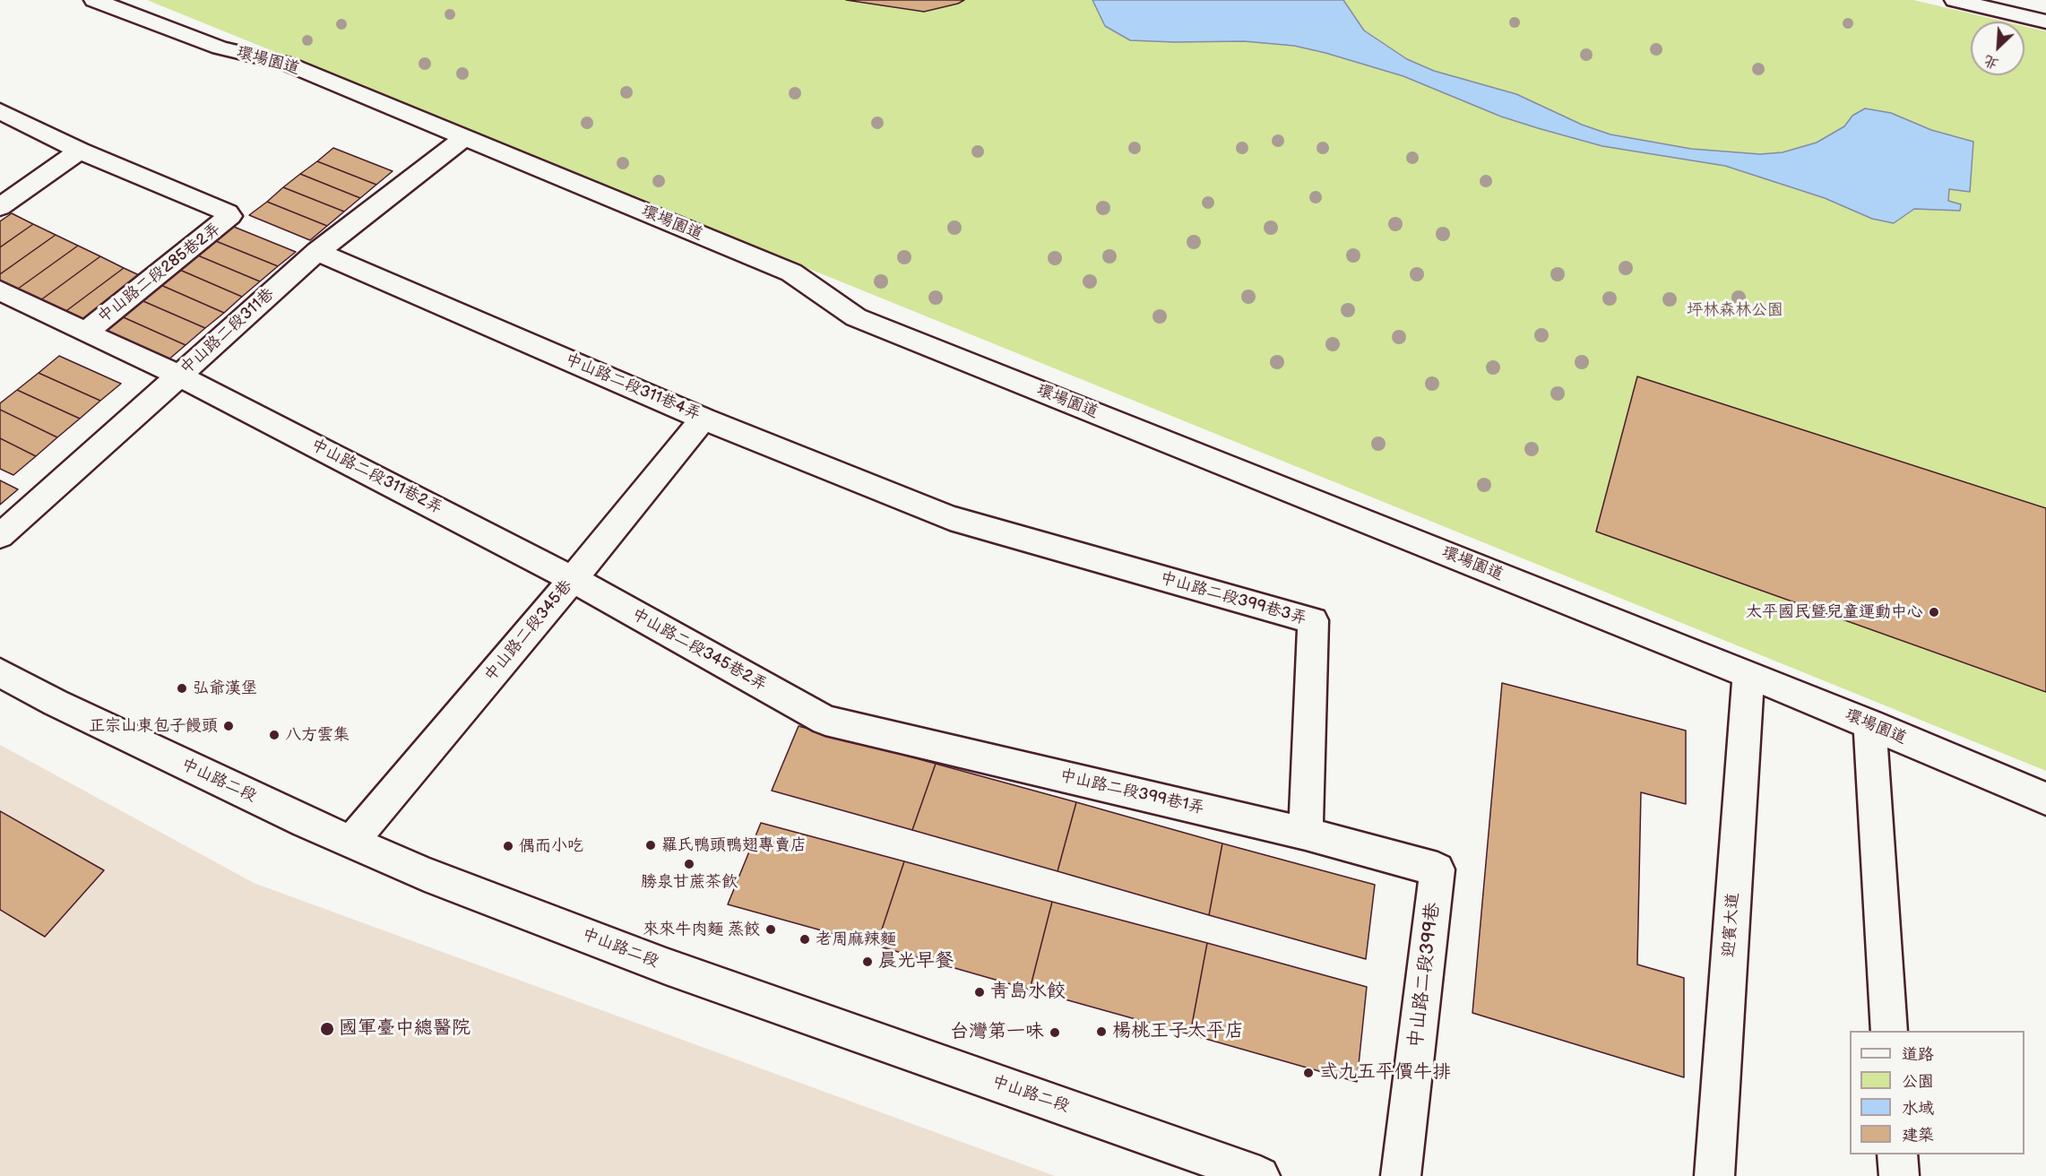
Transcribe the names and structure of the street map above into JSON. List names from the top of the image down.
{
  "streets": {
    "street": [
      "環場園道",
      "中山路二段285巷2弄",
      "中山路二段311巷",
      "中山路二段311巷4弄",
      "中山路二段311巷2弄",
      "中山路二段399巷3弄",
      "中山路二段345巷",
      "中山路二段345巷2弄",
      "中山路二段",
      "中山路二段399巷1弄",
      "迎賓大道",
      "中山路二段399巷"
    ]
  },
  "crossings": [
    ["環場園道", "中山路二段311巷"],
    ["環場園道", "迎賓大道"],
    ["中山路二段285巷2弄", "中山路二段311巷2弄"],
    ["中山路二段311巷", "中山路二段311巷4弄"],
    ["中山路二段311巷", "中山路二段311巷2弄"],
    ["中山路二段311巷4弄", "中山路二段399巷3弄"],
    ["中山路二段311巷4弄", "中山路二段345巷"],
    ["中山路二段311巷2弄", "中山路二段345巷"],
    ["中山路二段311巷2弄", "中山路二段345巷2弄"],
    ["中山路二段399巷3弄", "中山路二段399巷1弄"],
    ["中山路二段345巷", "中山路二段345巷2弄"],
    ["中山路二段345巷", "中山路二段"],
    ["中山路二段345巷2弄", "中山路二段399巷1弄"],
    ["中山路二段399巷1弄", "中山路二段399巷"]
  ],
  "parks": ["坪林森林公園"],
  "places": [
    "太平國民暨兒童運動中心",
    "弘爺漢堡",
    "正宗山東包子饅頭",
    "八方雲集",
    "羅氏鴨頭鴨翅專賣店",
    "偶而小吃",
    "勝泉甘蔗茶飲",
    "來來牛肉麵 蒸餃",
    "老周麻辣麵",
    "晨光早餐",
    "青島水餃",
    "國軍臺中總醫院",
    "楊桃王子太平店",
    "台灣第一味",
    "弎九五平價牛排"
  ],
  "legend": [
    "道路",
    "公園",
    "水域",
    "建築"
  ],
  "north": "bottom left"
}
